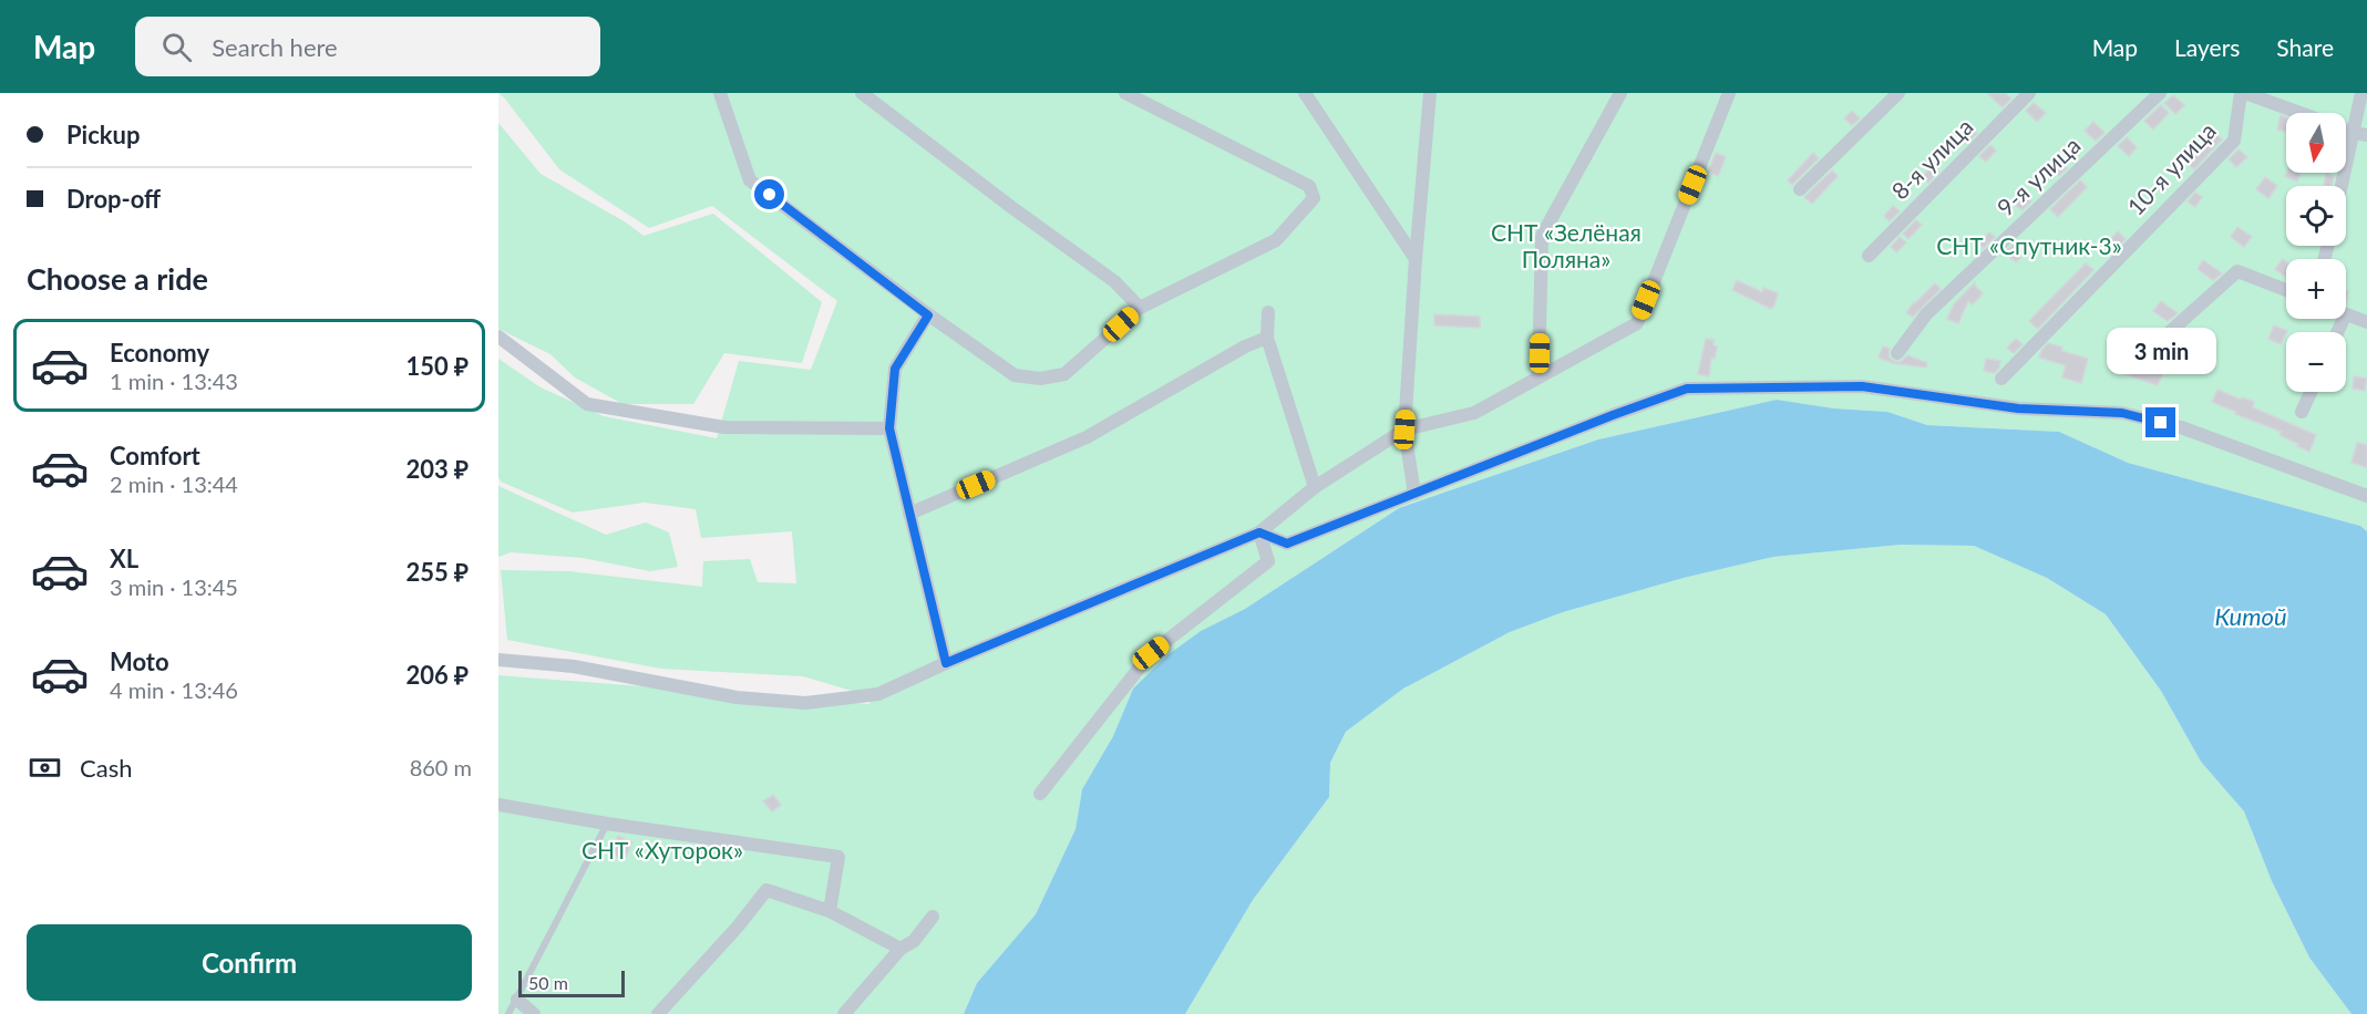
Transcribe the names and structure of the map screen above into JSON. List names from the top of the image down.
{
  "streets": {
    "street": ["8-я улица", "10-я улица", "9-я улица"]
  },
  "water": ["Китой"],
  "parks": ["СНТ «Зелёная Поляна»", "СНТ «Спутник-3»", "СНТ «Хуторок»"],
  "scale_bar": "50 m",
  "north": "bottom",
  "page": {
    "header": "Map",
    "search": "Search here",
    "nav": ["Map", "Layers", "Share"],
    "banner": ["Pickup", "Drop-off"],
    "map_buttons": ["+", "−"],
    "heading": "Choose a ride",
    "list": [
      {
        "name": "Economy",
        "note": "1 min · 13:43",
        "value": "150 ₽"
      },
      {
        "name": "Comfort",
        "note": "2 min · 13:44",
        "value": "203 ₽"
      },
      {
        "name": "XL",
        "note": "3 min · 13:45",
        "value": "255 ₽"
      },
      {
        "name": "Moto",
        "note": "4 min · 13:46",
        "value": "206 ₽"
      }
    ],
    "bubble": "3 min",
    "pay": ["Cash", "860 m"],
    "buttons": "Confirm",
    "scale": "50 m"
  }
}
